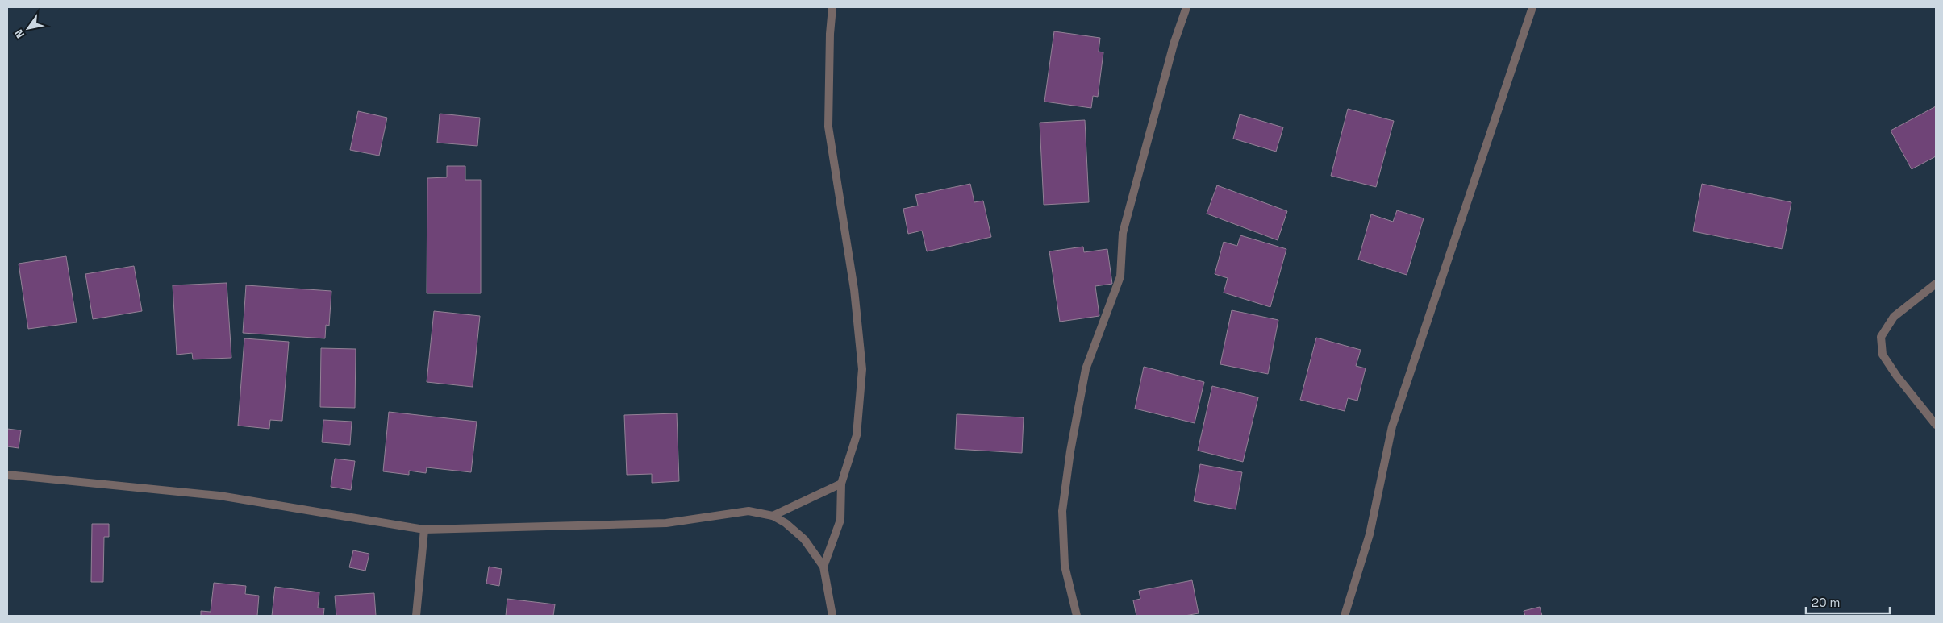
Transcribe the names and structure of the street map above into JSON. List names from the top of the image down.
{
  "scale_bar": "20 m",
  "north": "bottom left"
}
